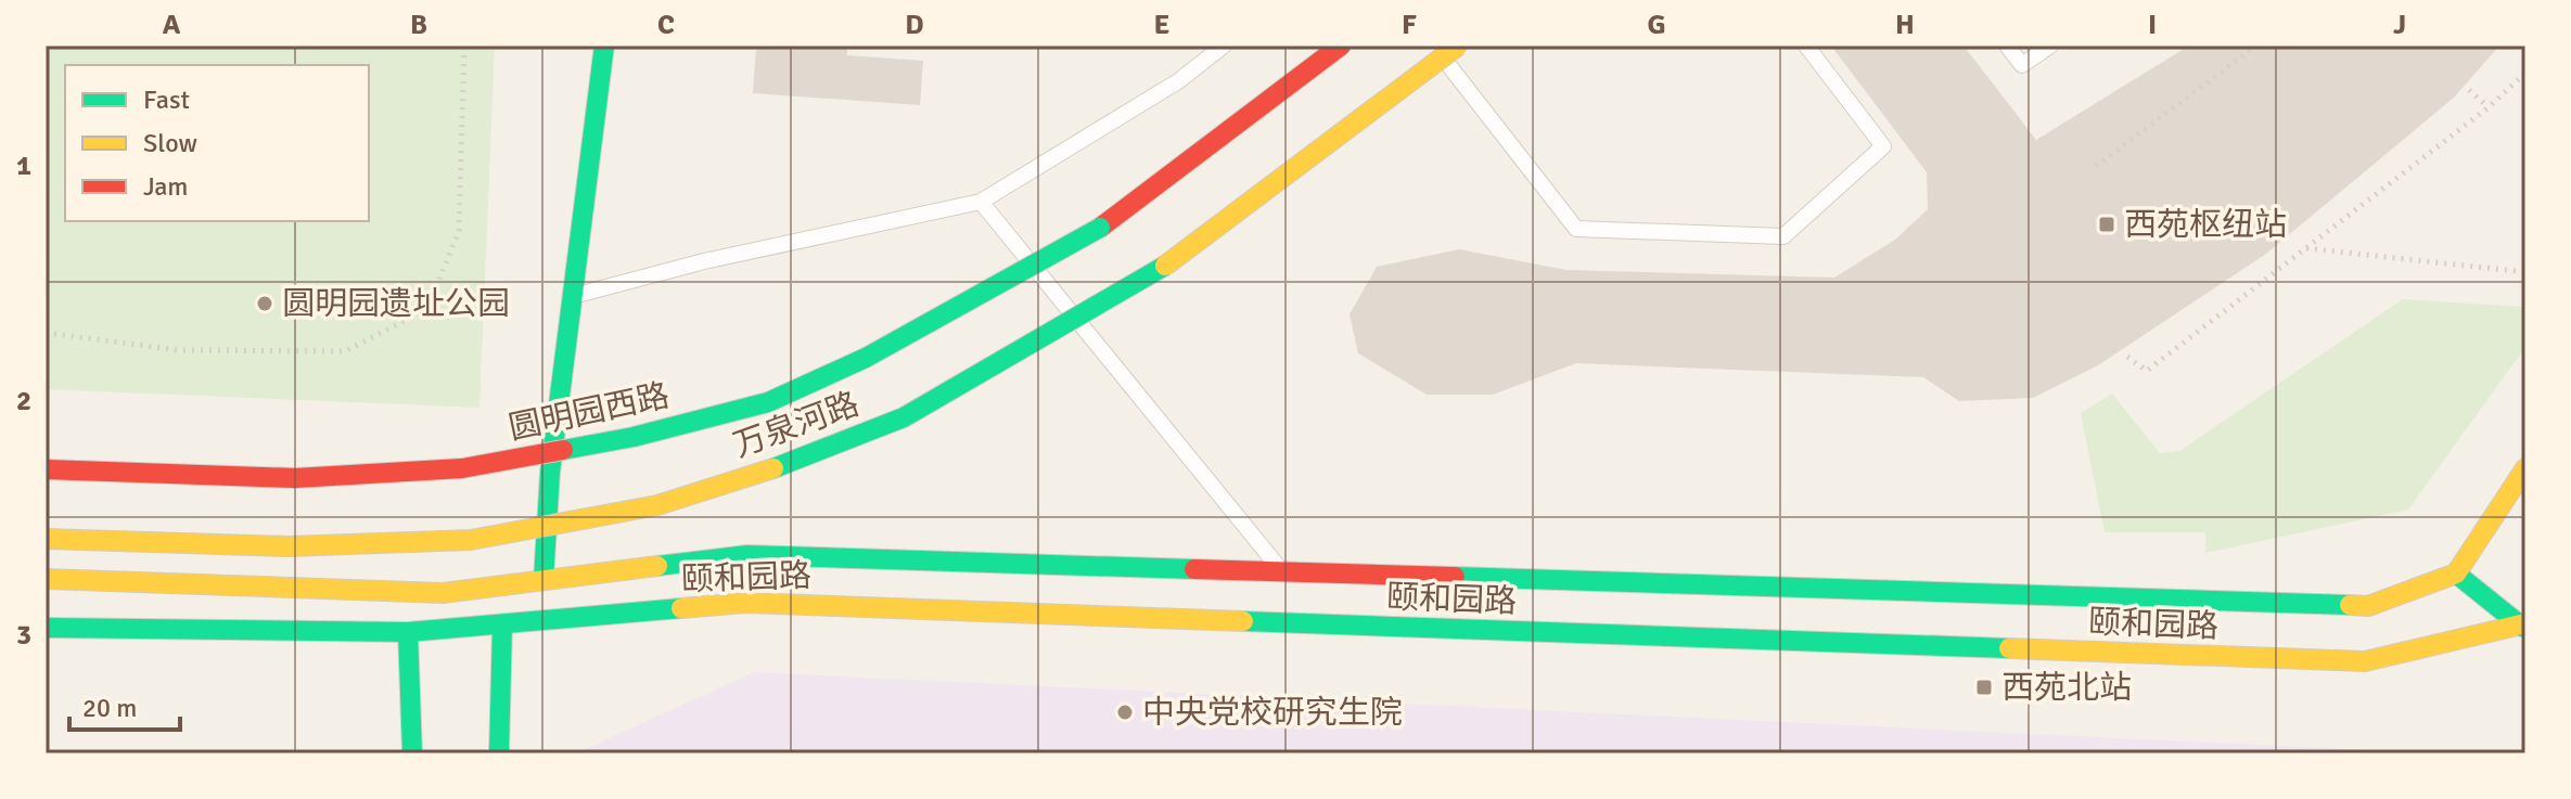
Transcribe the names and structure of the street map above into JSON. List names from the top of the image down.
{
  "streets": {
    "main road": ["圆明园西路", "万泉河路", "颐和园路"]
  },
  "places": {
    "transit": ["西苑枢纽站", "西苑北站"],
    "other": ["圆明园遗址公园", "中央党校研究生院"]
  },
  "legend": ["Fast", "Slow", "Jam"],
  "scale_bar": "20 m",
  "grid": {
    "columns": [
      "A",
      "B",
      "C",
      "D",
      "E",
      "F",
      "G",
      "H",
      "I",
      "J"
    ],
    "rows": ["1", "2", "3"]
  }
}
